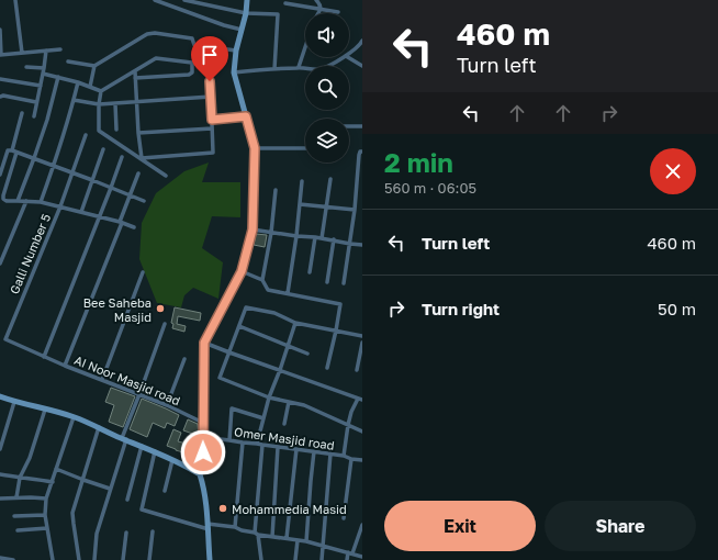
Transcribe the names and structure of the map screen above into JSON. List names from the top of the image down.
{
  "streets": {
    "street": ["Galli Number 5", "AI Noor Masjid road", "Omer Masjid road"]
  },
  "crossings": [
    ["Galli Number 5", "AI Noor Masjid road"]
  ],
  "places": ["Bee Saheba Masjid", "Mohammedia Masid"],
  "page": {
    "turn": ["460 m", "Turn left"],
    "heading": ["2 min", "560 m · 06:05"],
    "list": [
      {
        "name": "Turn left",
        "value": "460 m"
      },
      {
        "name": "Turn right",
        "value": "50 m"
      }
    ],
    "buttons": ["Exit", "Share"]
  }
}
